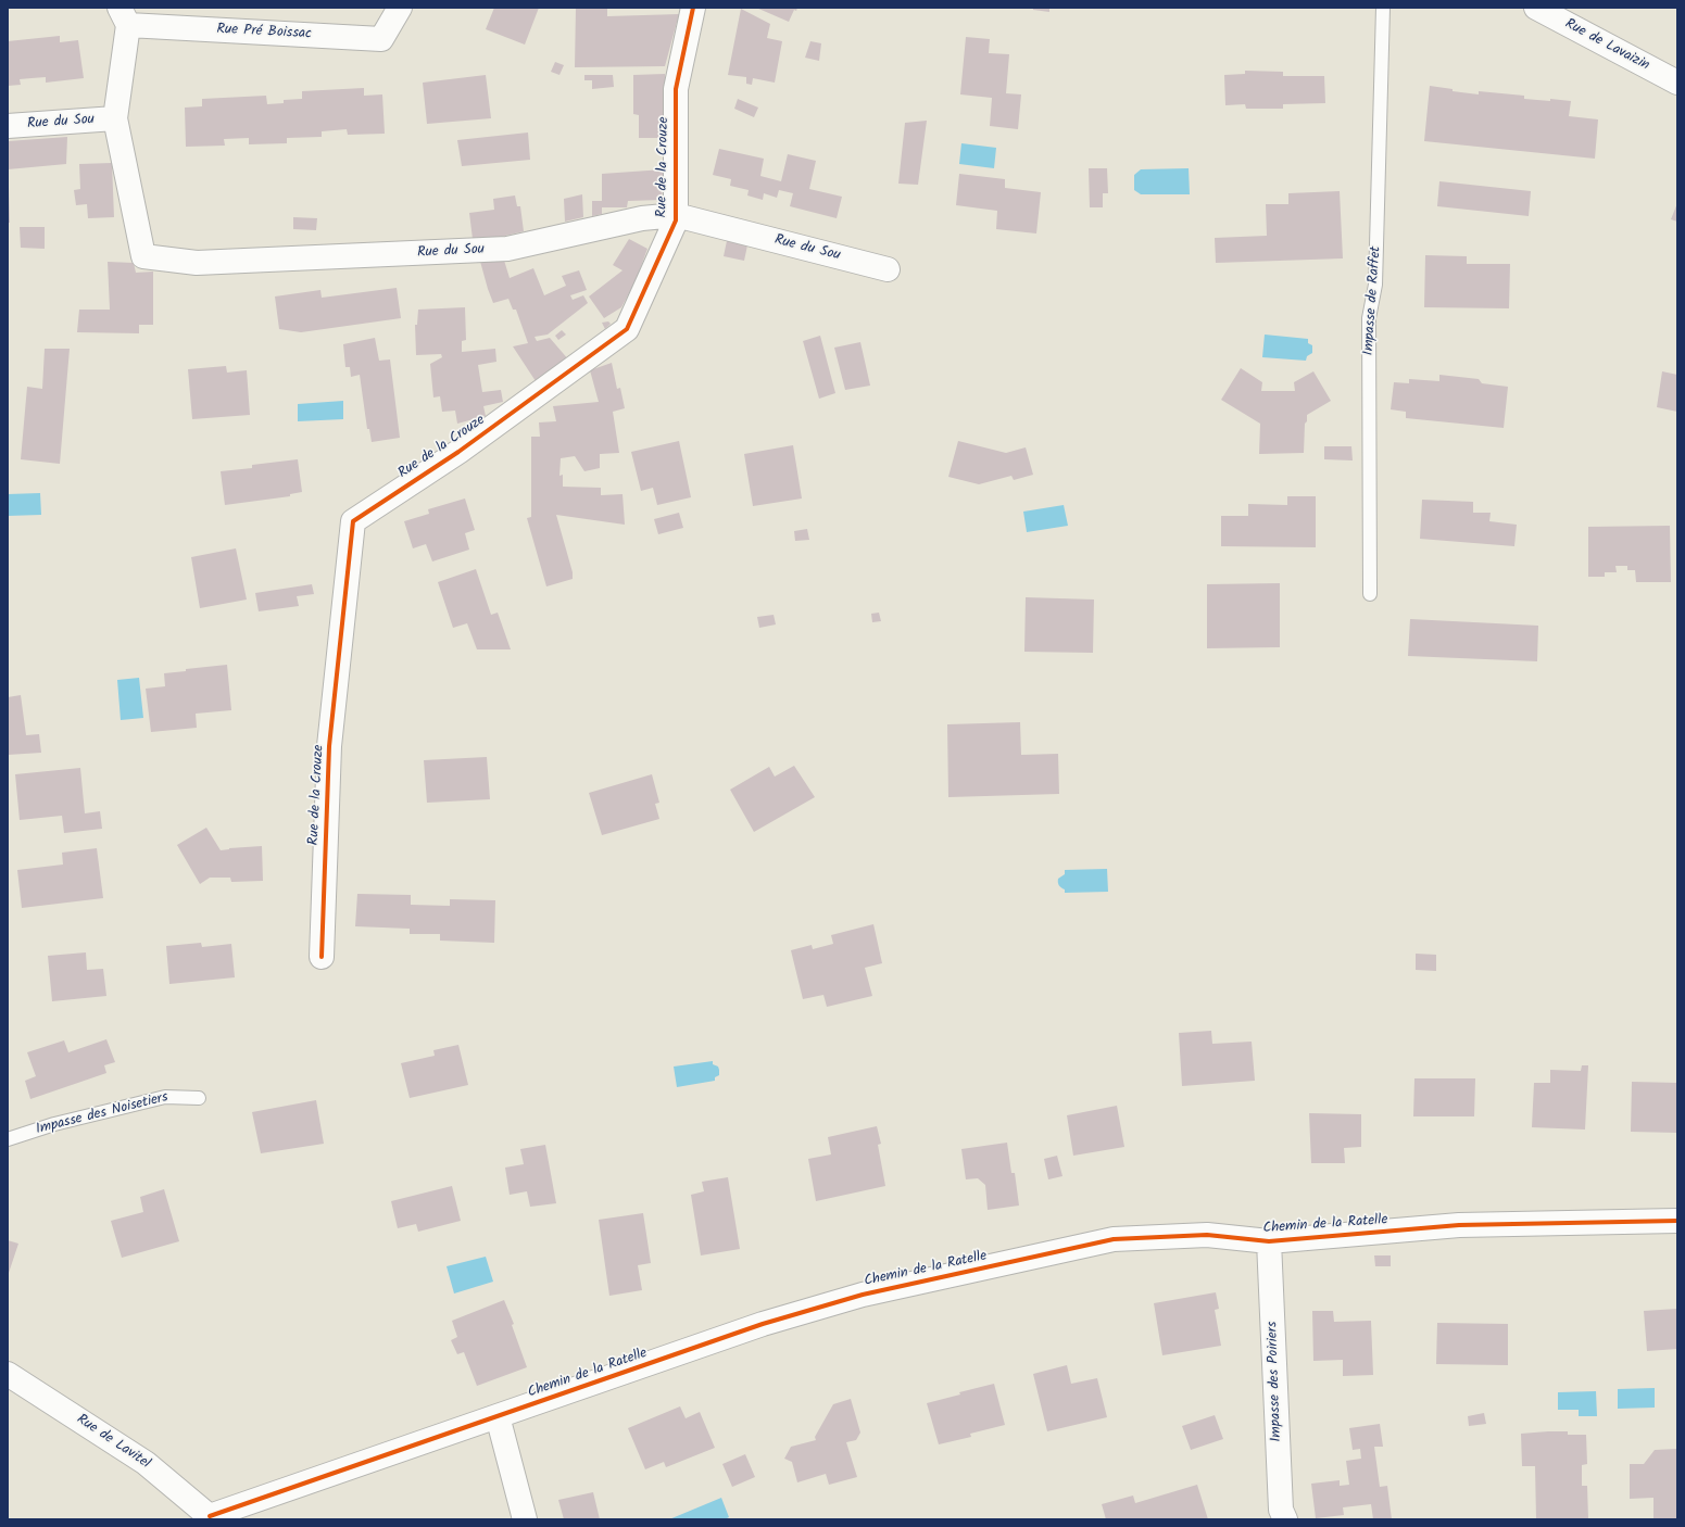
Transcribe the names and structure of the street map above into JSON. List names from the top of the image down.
{
  "streets": {
    "street": [
      "Rue Pré Boissac",
      "Rue de Lavaizin",
      "Rue du Sou",
      "Rue de la Crouze",
      "Chemin de la Ratelle",
      "Impasse des Poiriers",
      "Rue de Lavitel"
    ],
    "lane": ["Impasse de Raffet", "Impasse des Noisetiers"]
  },
  "crossings": [
    ["Rue Pré Boissac", "Rue du Sou"],
    ["Rue du Sou", "Rue de la Crouze"],
    ["Chemin de la Ratelle", "Impasse des Poiriers"],
    ["Chemin de la Ratelle", "Rue de Lavitel"]
  ]
}
